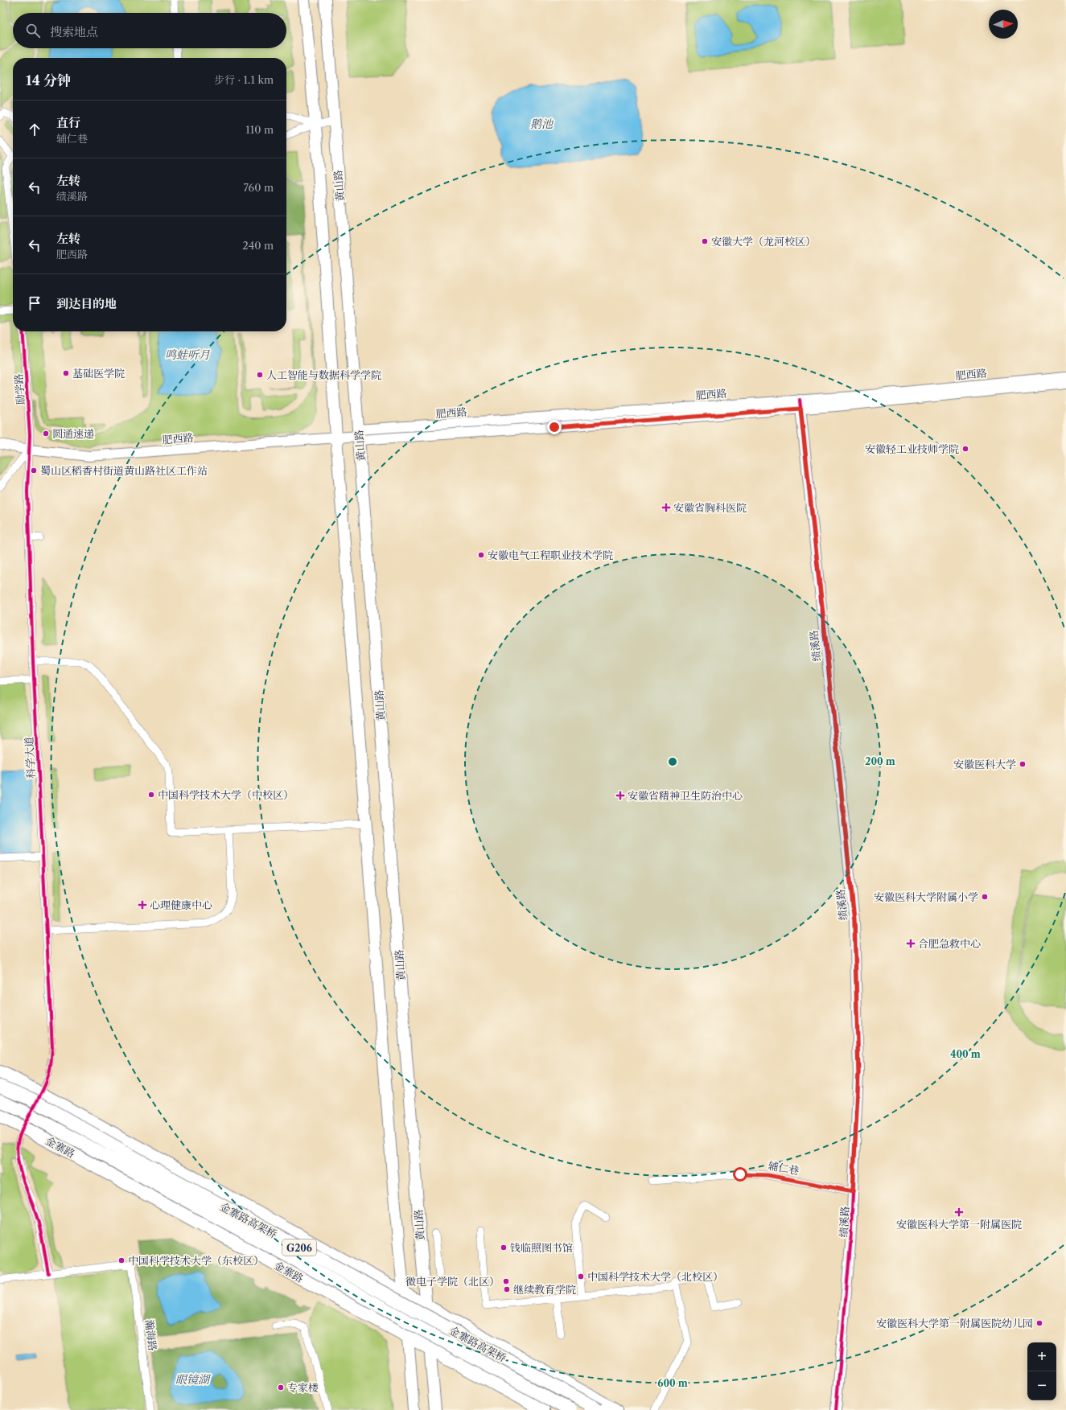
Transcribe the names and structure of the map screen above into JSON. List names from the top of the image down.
{
  "streets": {
    "highway": ["金寨路", "金寨路高架桥", "G206"],
    "main road": ["黄山路", "肥西路", "绩溪路"],
    "street": [
      "励学路",
      "科学大道",
      "辅仁巷",
      "瀚海路"
    ]
  },
  "crossings": [
    ["黄山路", "肥西路"],
    ["黄山路", "金寨路"],
    ["肥西路", "励学路"],
    ["肥西路", "绩溪路"],
    ["励学路", "科学大道"],
    ["绩溪路", "辅仁巷"]
  ],
  "water": ["鹅池", "鸣蛙听月", "眼镜湖"],
  "places": {
    "other": [
      "安徽大学（龙河校区）",
      "基础医学院",
      "人工智能与数据科学学院",
      "圆通速递",
      "安徽轻工业技师学院",
      "蜀山区稻香村街道黄山路社区工作站",
      "安徽电气工程职业技术学院",
      "安徽医科大学",
      "中国科学技术大学（中校区）",
      "安徽医科大学附属小学",
      "钱临照图书馆",
      "中国科学技术大学（东校区）",
      "中国科学技术大学（北校区）",
      "微电子学院（北区）",
      "继续教育学院",
      "安徽医科大学第一附属医院幼儿园",
      "专家楼"
    ],
    "health": [
      "安徽省胸科医院",
      "安徽省精神卫生防治中心",
      "心理健康中心",
      "合肥急救中心",
      "安徽医科大学第一附属医院"
    ]
  },
  "north": "right",
  "page": {
    "search": "搜索地点",
    "heading": ["14 分钟", "步行 · 1.1 km"],
    "list": [
      ["直行", "辅仁巷", "110 m"],
      ["左转", "绩溪路", "760 m"],
      ["左转", "肥西路", "240 m"],
      "到达目的地"
    ],
    "map_buttons": ["+", "−"]
  },
  "rings": ["200 m", "400 m", "600 m"]
}
